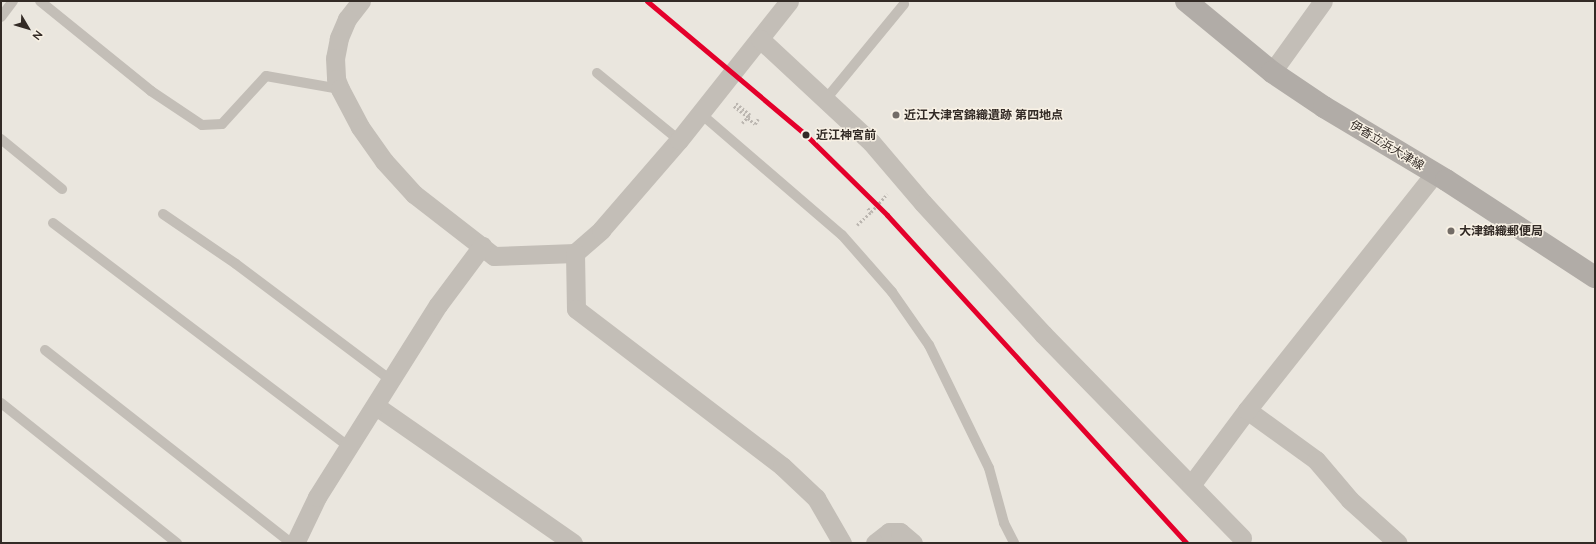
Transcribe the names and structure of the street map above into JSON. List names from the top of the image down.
{
  "streets": {
    "main road": ["伊香立浜大津線"]
  },
  "places": ["近江大津宮錦織遺跡 第四地点", "近江神宮前", "大津錦織郵便局"],
  "north": "bottom right"
}
